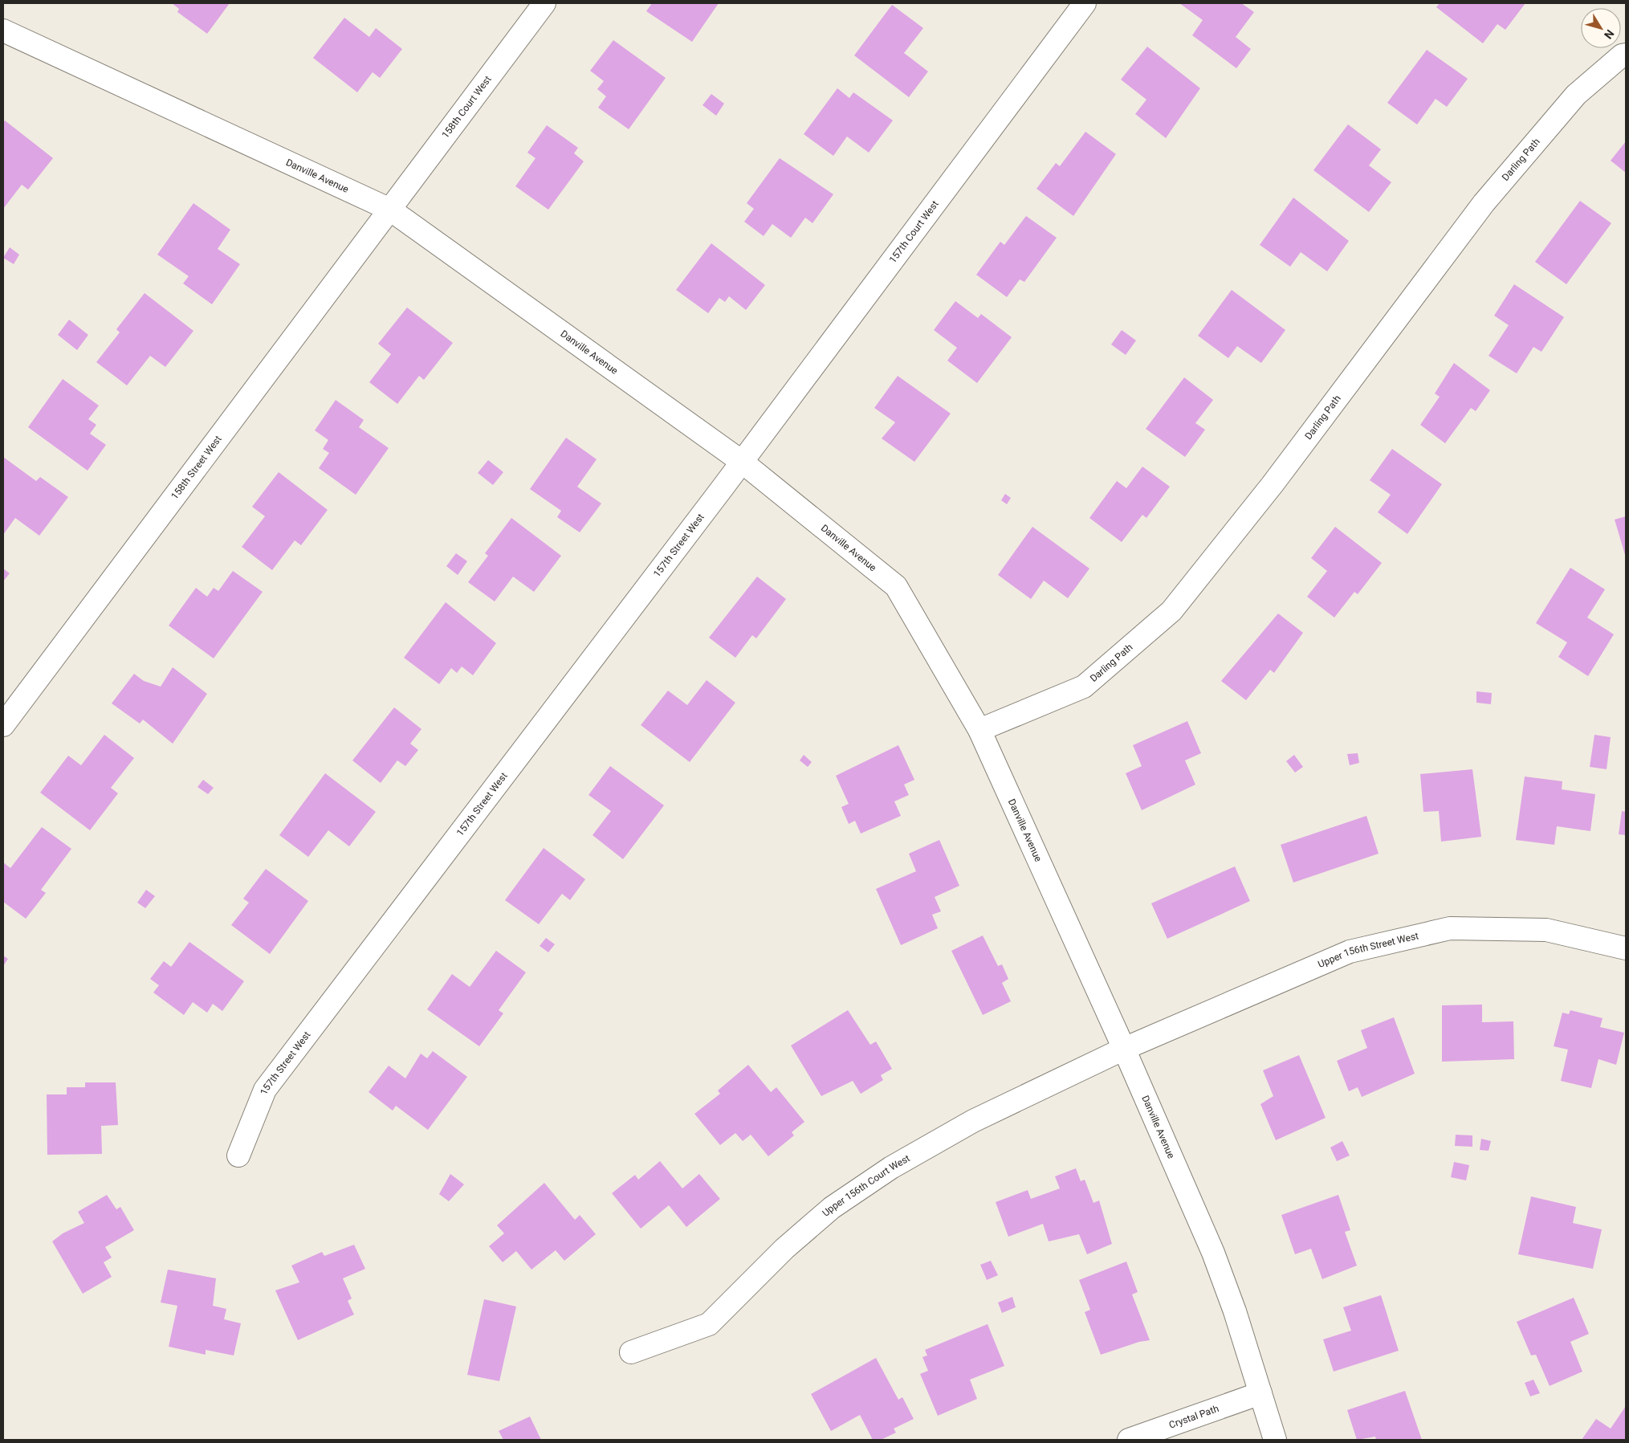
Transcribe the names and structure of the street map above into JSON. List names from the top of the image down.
{
  "streets": {
    "street": [
      "158th Court West",
      "Darling Path",
      "Danville Avenue",
      "157th Court West",
      "158th Street West",
      "157th Street West",
      "Upper 156th Street West",
      "Upper 156th Court West",
      "Crystal Path"
    ]
  },
  "crossings": [
    ["158th Court West", "Danville Avenue"],
    ["158th Court West", "158th Street West"],
    ["Darling Path", "Danville Avenue"],
    ["Danville Avenue", "157th Court West"],
    ["Danville Avenue", "158th Street West"],
    ["Danville Avenue", "157th Street West"],
    ["Danville Avenue", "Upper 156th Street West"],
    ["Danville Avenue", "Upper 156th Court West"],
    ["Danville Avenue", "Crystal Path"],
    ["157th Court West", "157th Street West"],
    ["Upper 156th Street West", "Upper 156th Court West"]
  ],
  "north": "bottom right"
}
